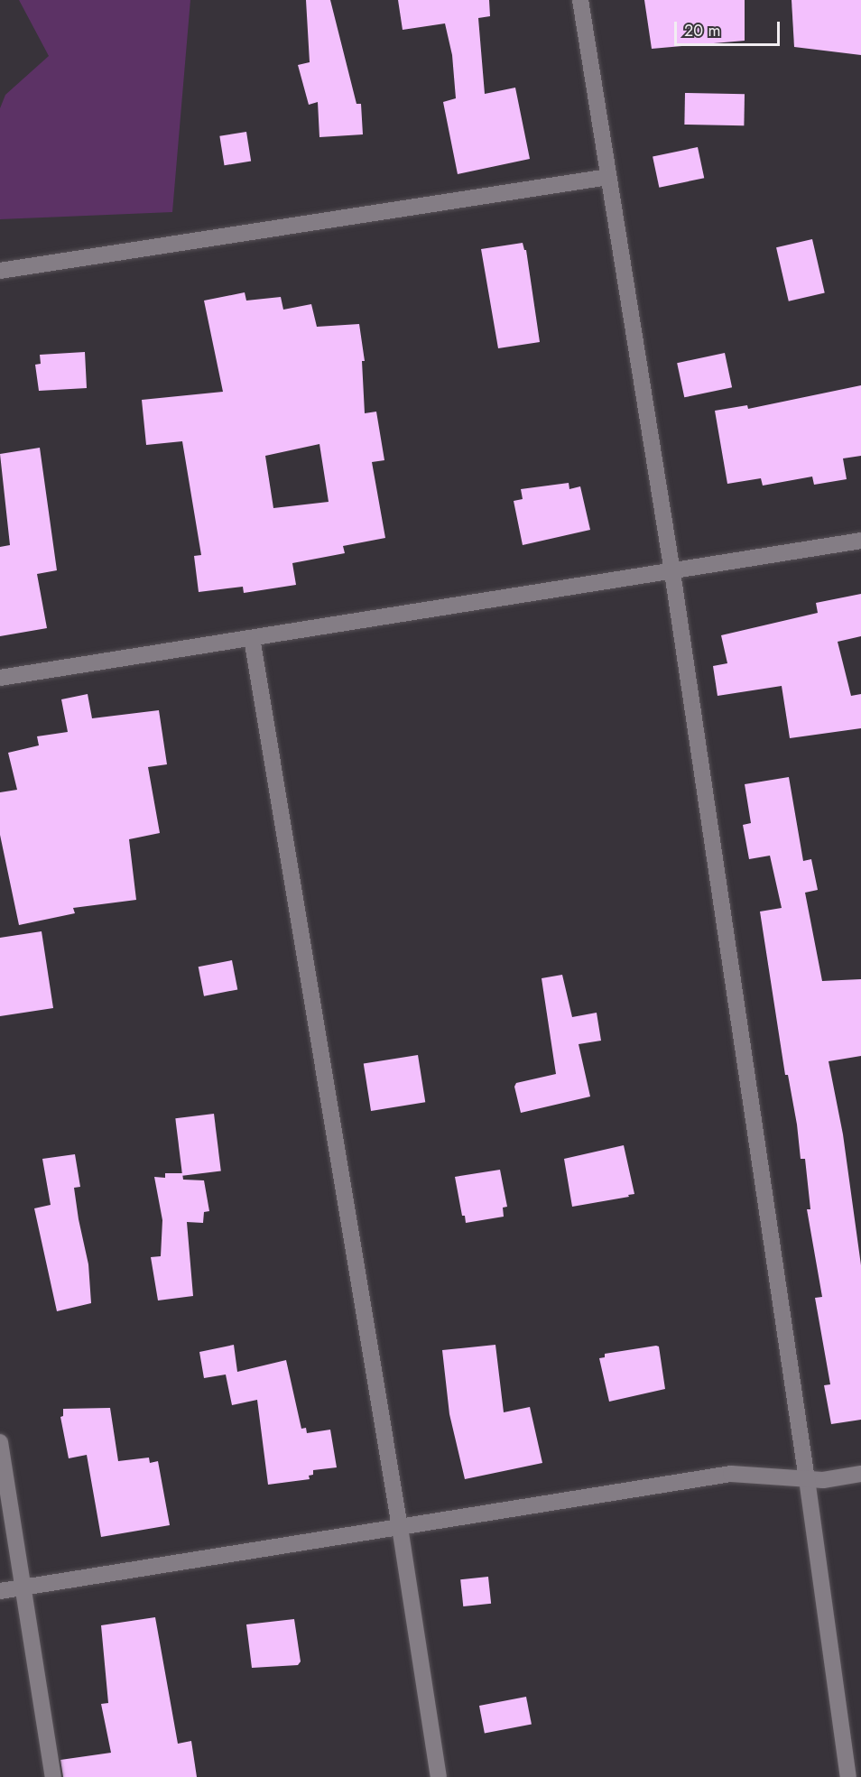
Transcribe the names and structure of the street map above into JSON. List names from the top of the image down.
{
  "scale_bar": "20 m"
}
